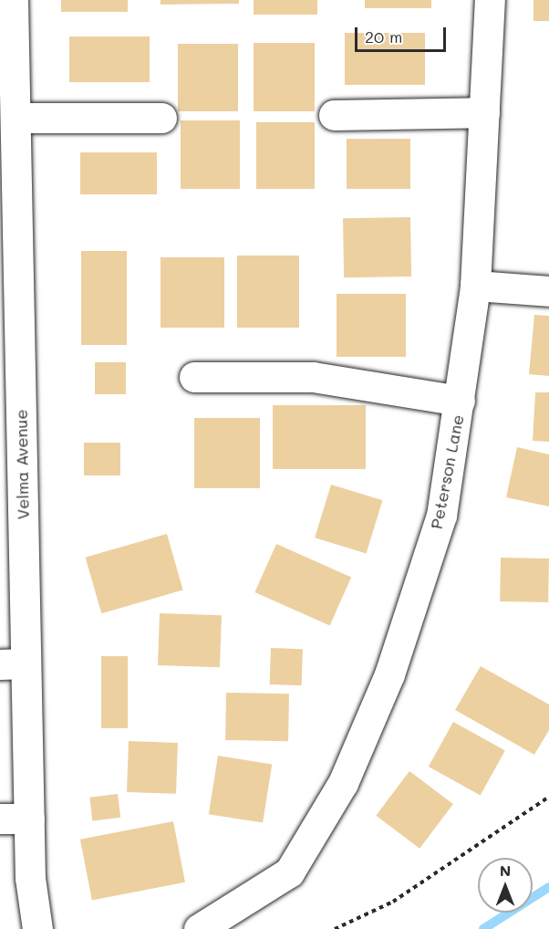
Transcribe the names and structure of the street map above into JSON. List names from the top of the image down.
{
  "streets": {
    "street": ["Velma Avenue", "Peterson Lane"]
  },
  "scale_bar": "20 m",
  "north": "top"
}
